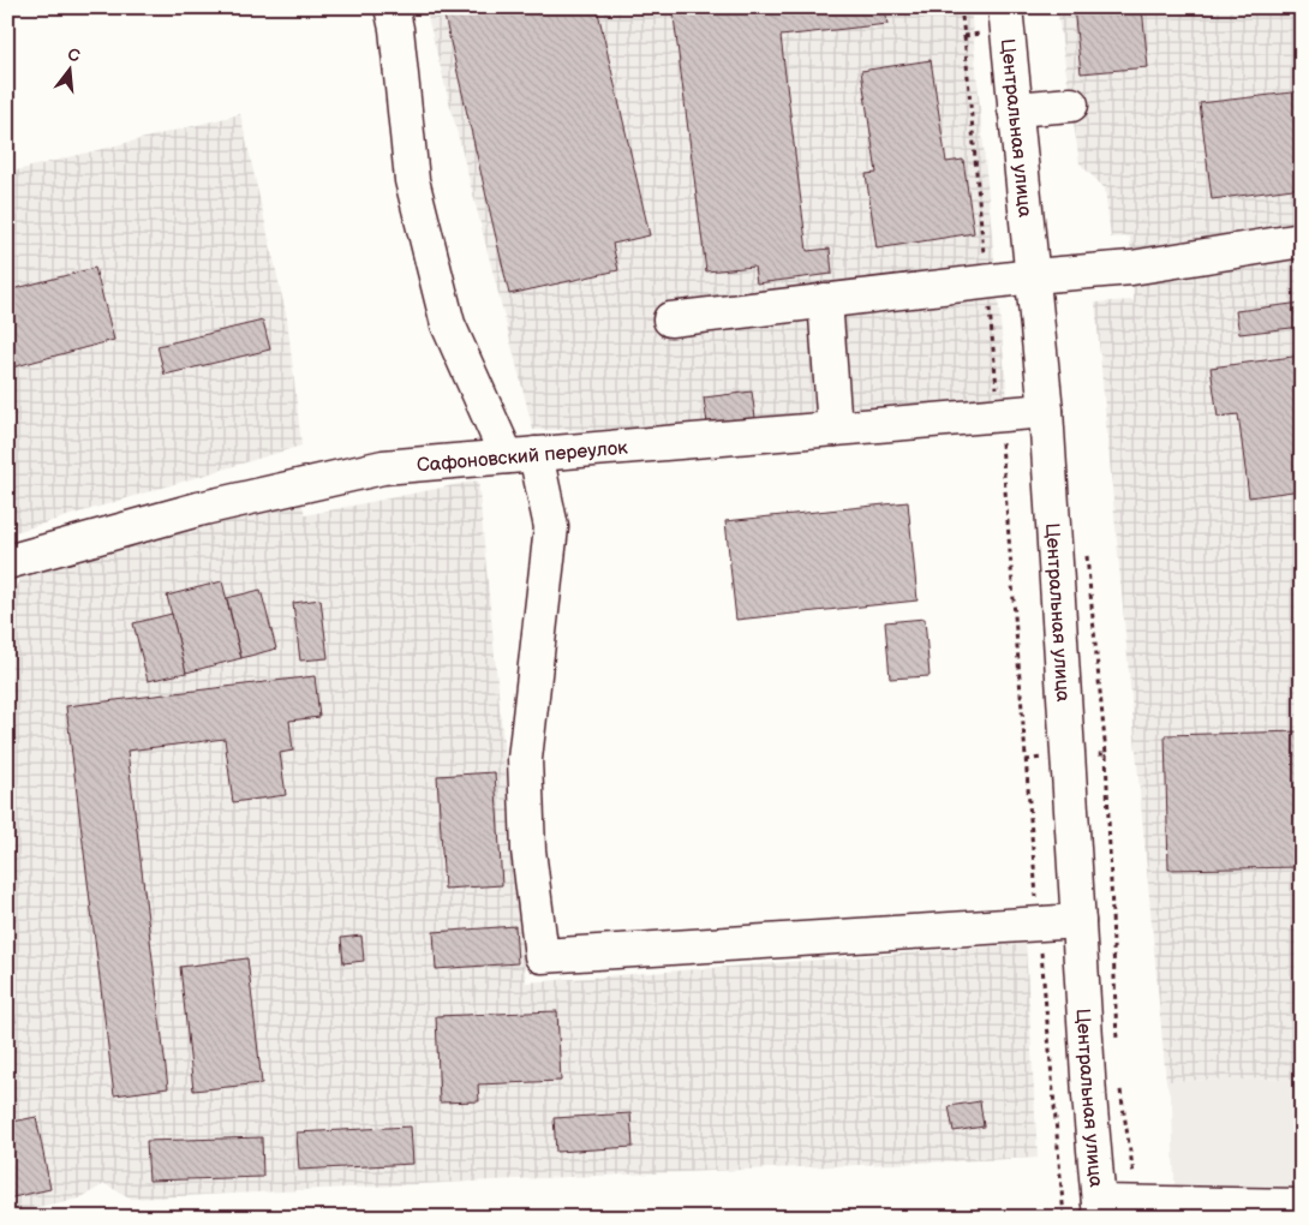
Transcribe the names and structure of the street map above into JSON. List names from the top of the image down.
{
  "streets": {
    "main road": ["Центральная улица", "Сафоновский переулок"]
  },
  "crossings": [
    ["Центральная улица", "Сафоновский переулок"]
  ],
  "north": "top"
}
